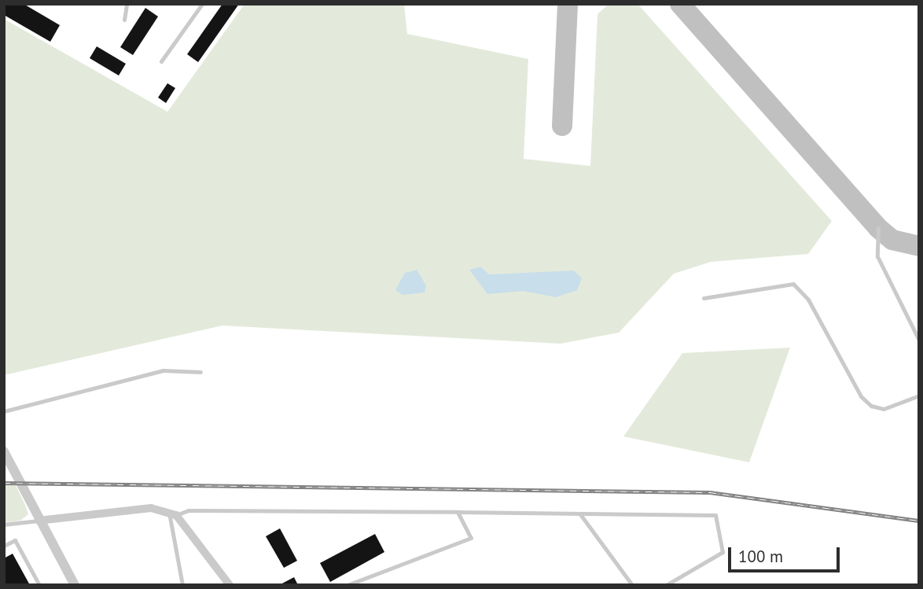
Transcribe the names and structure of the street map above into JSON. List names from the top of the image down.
{
  "scale_bar": "100 m"
}
